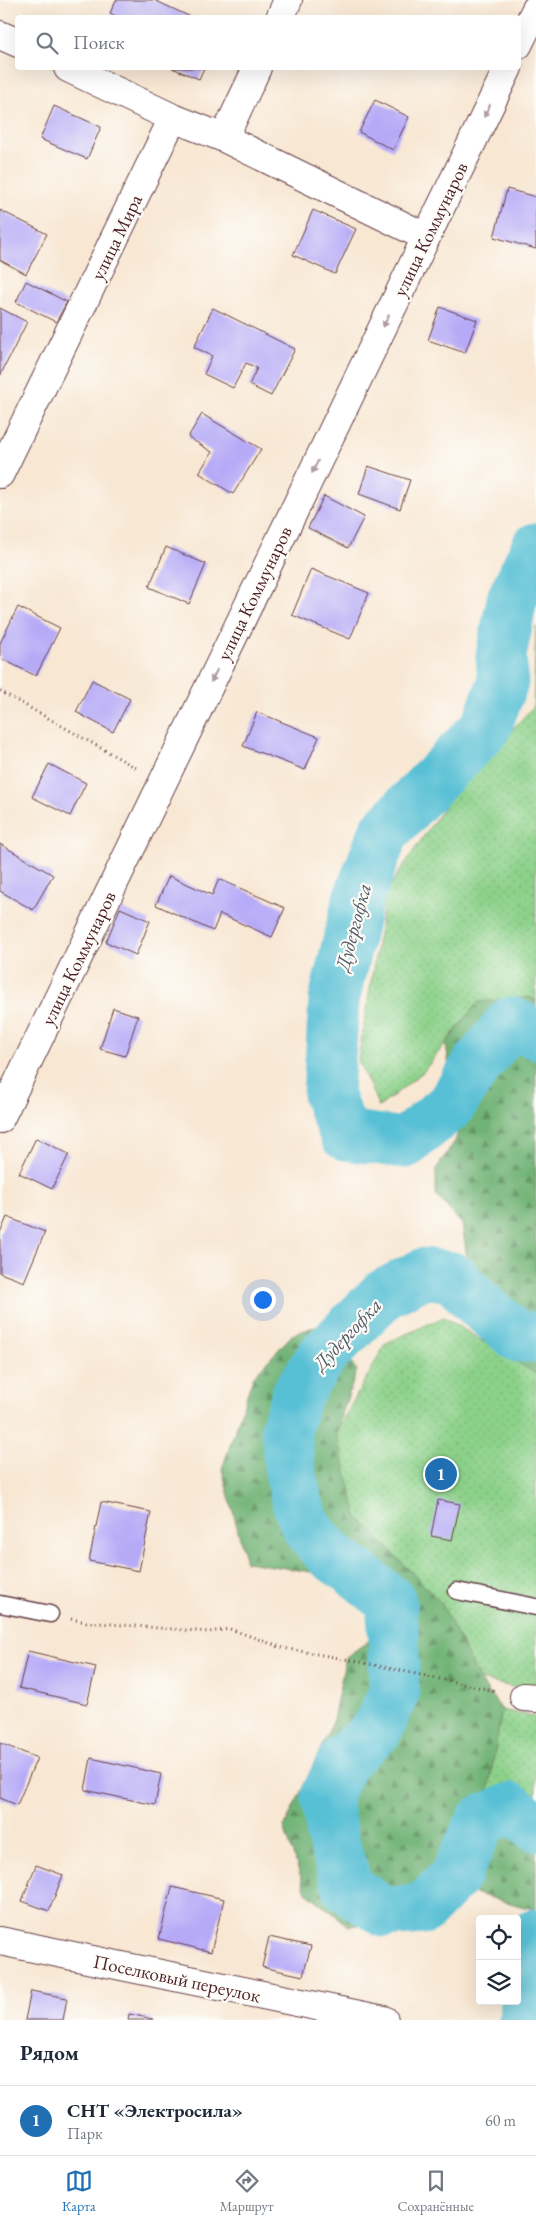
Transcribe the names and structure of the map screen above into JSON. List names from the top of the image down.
{
  "streets": {
    "street": ["улица Коммунаров", "улица Мира", "Поселковый переулок"]
  },
  "one_way": ["улица Коммунаров"],
  "water": ["Дудергофка"],
  "page": {
    "search": "Поиск",
    "pins": "1",
    "heading": "Рядом",
    "list": [
      {
        "mark": "1",
        "name": "СНТ «Электросила»",
        "note": "Парк",
        "value": "60 m"
      }
    ],
    "nav": ["Карта", "Маршрут", "Сохранённые"]
  }
}
